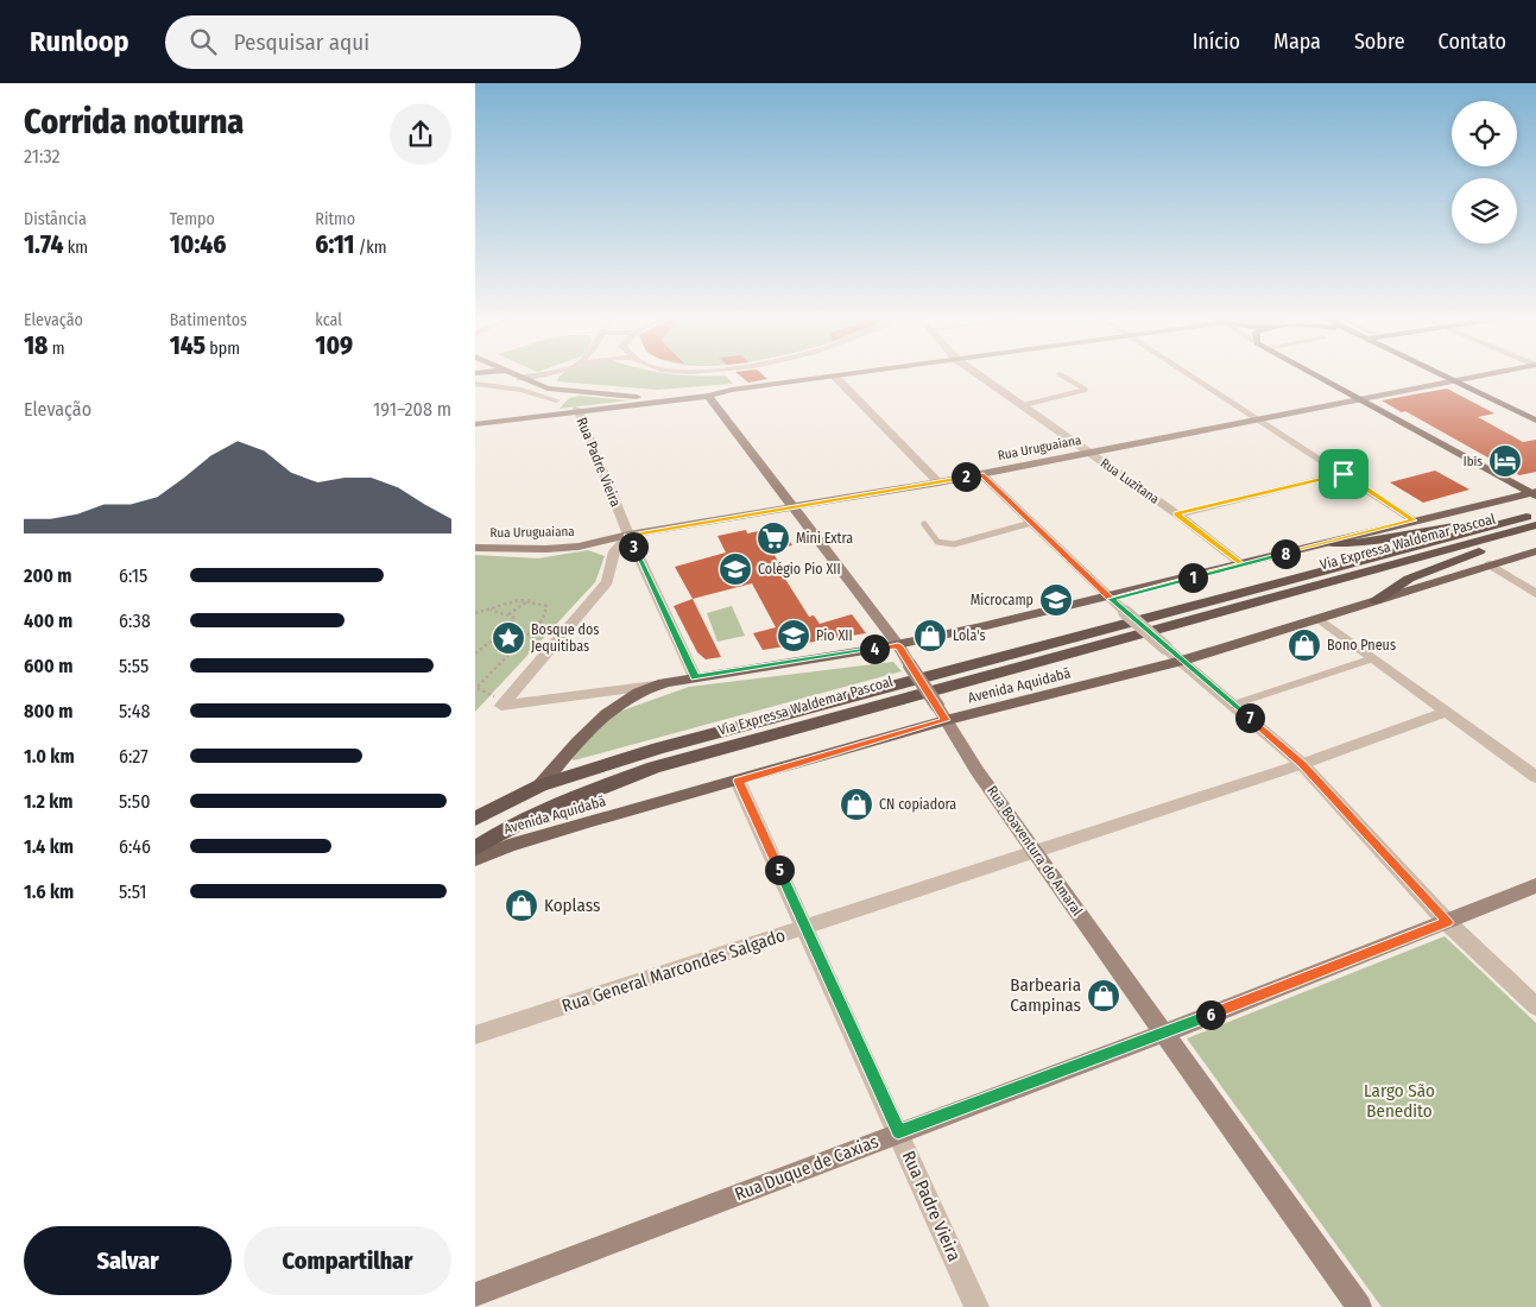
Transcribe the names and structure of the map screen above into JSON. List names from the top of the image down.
{
  "streets": {
    "highway": ["Via Expressa Waldemar Pascoal"],
    "main road": [
      "Rua Uruguaiana",
      "Avenida Aquidabã",
      "Rua Boaventura do Amaral",
      "Rua Duque de Caxias"
    ],
    "street": ["Rua Padre Vieira", "Rua Luzitana", "Rua General Marcondes Salgado"]
  },
  "crossings": [
    ["Rua Uruguaiana", "Rua Padre Vieira"],
    ["Rua Uruguaiana", "Rua Luzitana"],
    ["Rua Uruguaiana", "Rua Boaventura do Amaral"],
    ["Rua Padre Vieira", "Avenida Aquidabã"],
    ["Rua Padre Vieira", "Rua General Marcondes Salgado"],
    ["Rua Padre Vieira", "Rua Duque de Caxias"],
    ["Avenida Aquidabã", "Rua Boaventura do Amaral"],
    ["Rua Boaventura do Amaral", "Rua General Marcondes Salgado"],
    ["Rua Boaventura do Amaral", "Rua Duque de Caxias"]
  ],
  "parks": ["Largo São Benedito"],
  "places": {
    "hotel": ["Ibis"],
    "supermarket": ["Mini Extra"],
    "school or university": ["Colégio Pio XII", "Microcamp", "Pio XII"],
    "shop": [
      "Lola's",
      "Bono Pneus",
      "CN copiadora",
      "Koplass",
      "Barbearia Campinas"
    ],
    "place": ["Bosque dos Jequitibas"]
  },
  "page": {
    "header": "Runloop",
    "search": "Pesquisar aqui",
    "nav": [
      "Início",
      "Mapa",
      "Sobre",
      "Contato"
    ],
    "heading": ["Corrida noturna", "21:32"],
    "stats": [
      ["Distância", "1.74 km"],
      ["Tempo", "10:46"],
      ["Ritmo", "6:11 /km"],
      ["Elevação", "18 m"],
      ["Batimentos", "145 bpm"],
      ["kcal", "109"]
    ],
    "chart": ["Elevação", "191–208 m"],
    "pins": [
      "2",
      "3",
      "8",
      "1",
      "4",
      "7",
      "5",
      "6"
    ],
    "list": [
      {
        "name": "200 m",
        "note": "6:15"
      },
      {
        "name": "400 m",
        "note": "6:38"
      },
      {
        "name": "600 m",
        "note": "5:55"
      },
      {
        "name": "800 m",
        "note": "5:48"
      },
      {
        "name": "1.0 km",
        "note": "6:27"
      },
      {
        "name": "1.2 km",
        "note": "5:50"
      },
      {
        "name": "1.4 km",
        "note": "6:46"
      },
      {
        "name": "1.6 km",
        "note": "5:51"
      }
    ],
    "buttons": ["Salvar", "Compartilhar"]
  }
}
